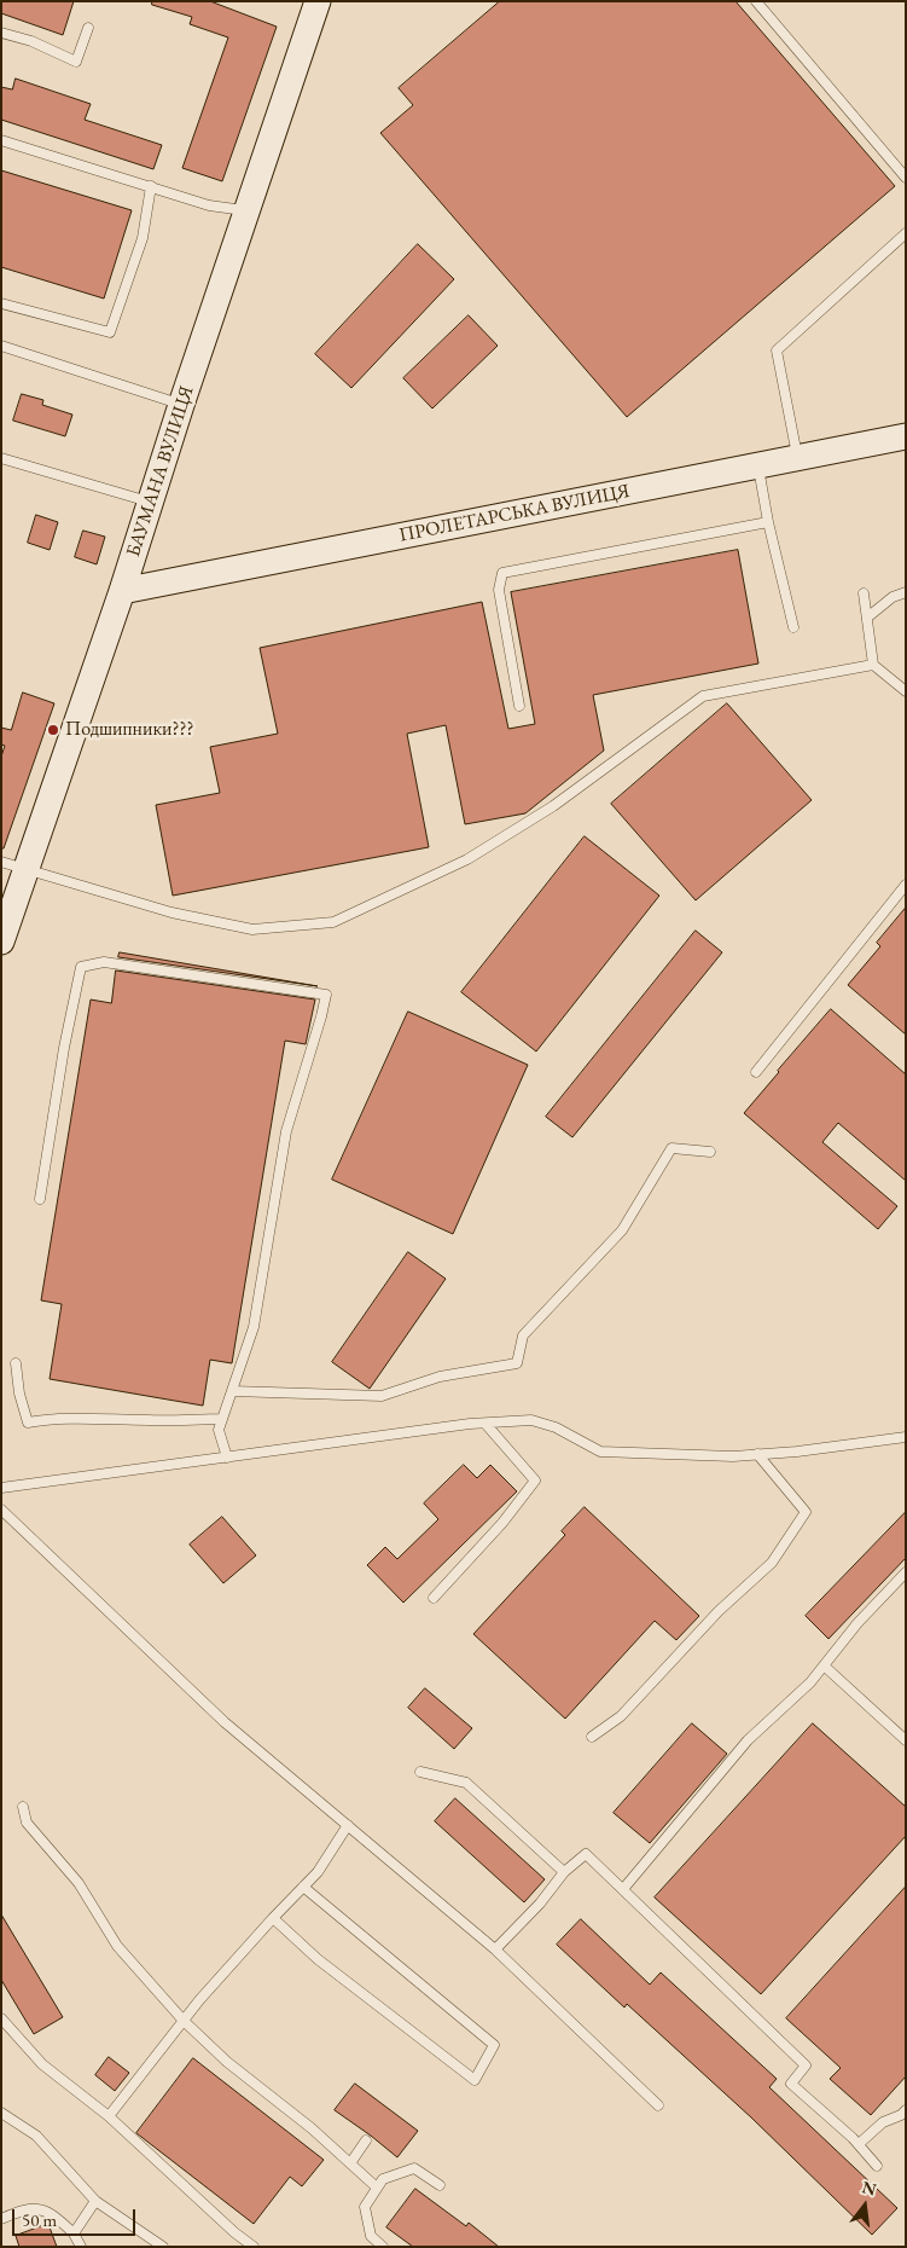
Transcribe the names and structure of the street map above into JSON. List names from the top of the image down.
{
  "streets": {
    "main road": ["БАУМАНА ВУЛИЦЯ", "ПРОЛЕТАРСЬКА ВУЛИЦЯ"]
  },
  "crossings": [
    ["БАУМАНА ВУЛИЦЯ", "ПРОЛЕТАРСЬКА ВУЛИЦЯ"]
  ],
  "places": ["Подшипники???"],
  "scale_bar": "50 m",
  "north": "top"
}
